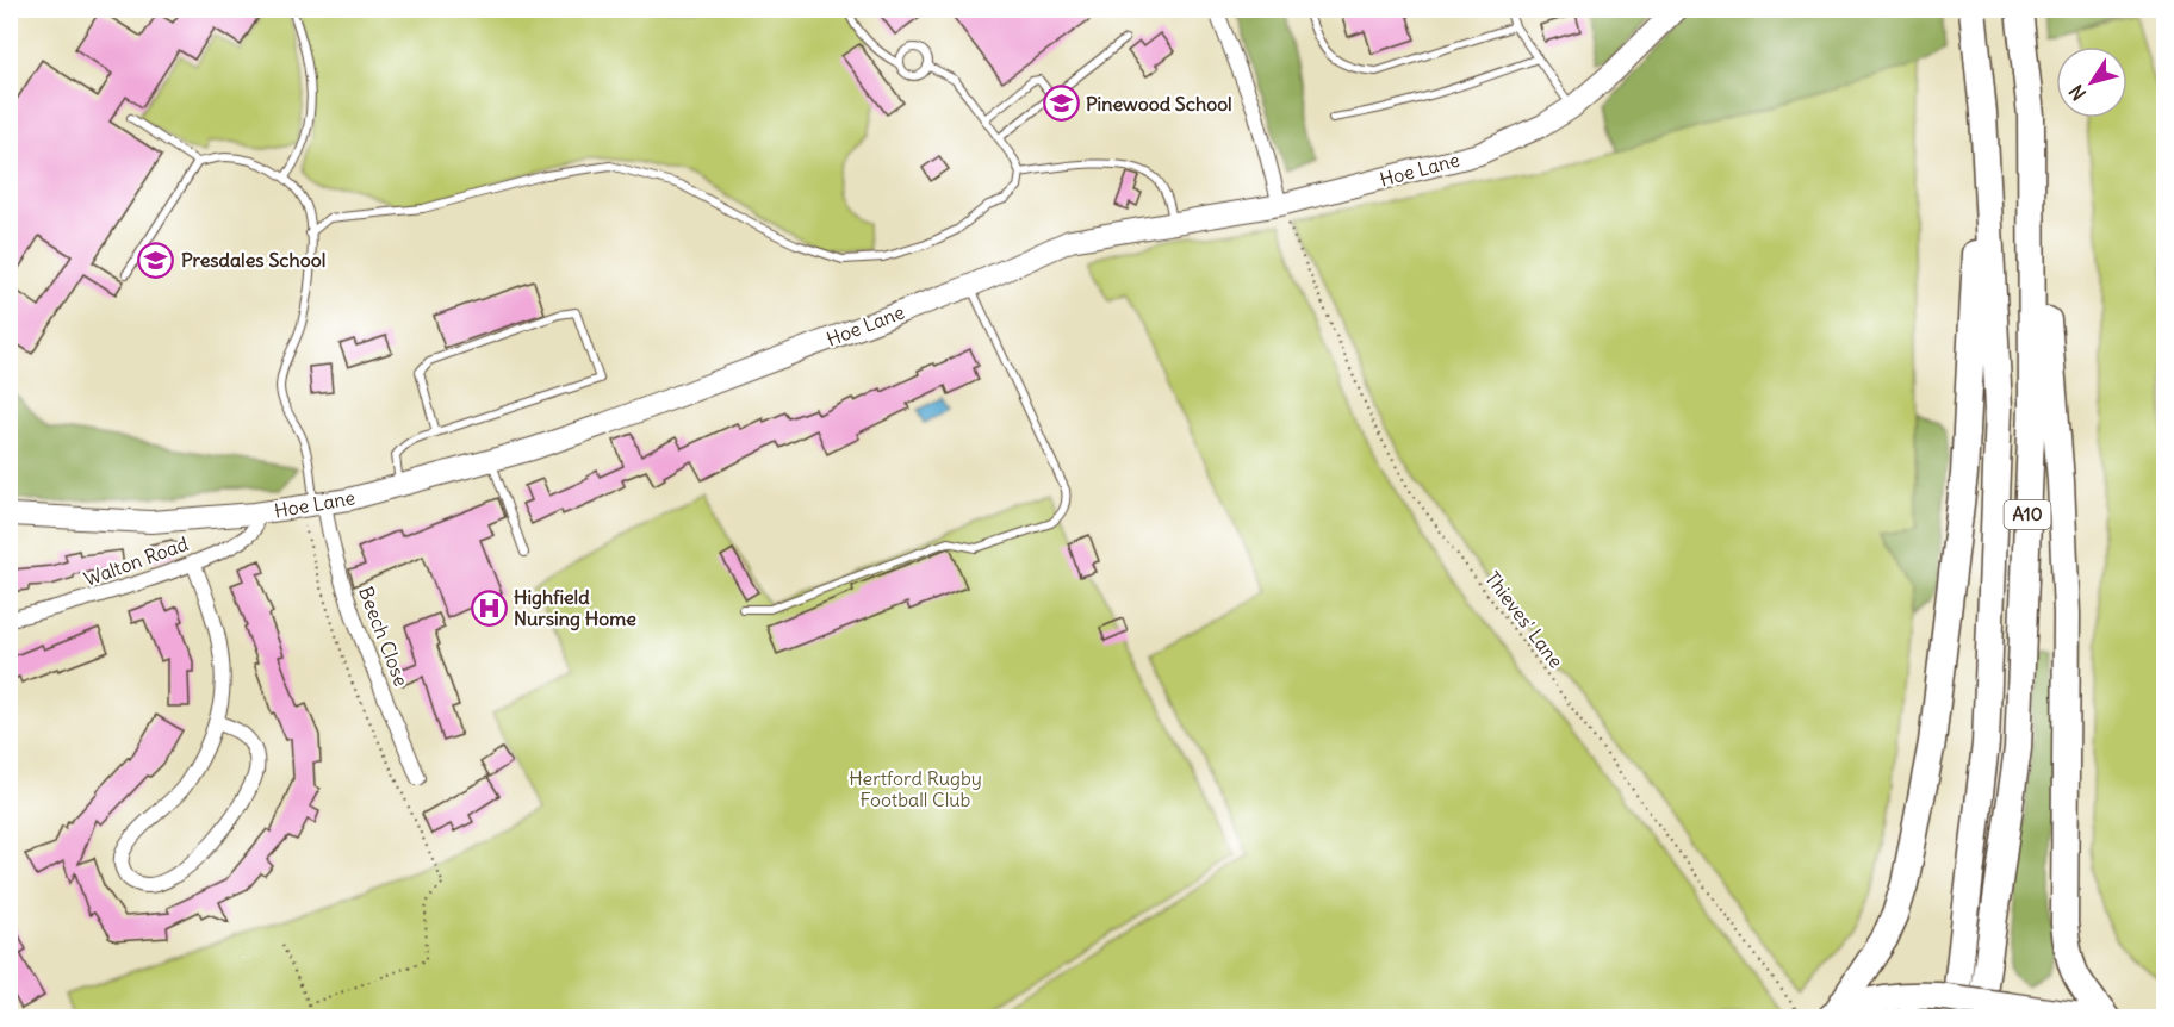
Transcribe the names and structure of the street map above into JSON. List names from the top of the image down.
{
  "streets": {
    "highway": ["A10"],
    "street": ["Hoe Lane", "Walton Road", "Beech Close"],
    "path": ["Thieves' Lane"]
  },
  "crossings": [
    ["Hoe Lane", "Walton Road"],
    ["Hoe Lane", "Thieves' Lane"],
    ["Hoe Lane", "Beech Close"]
  ],
  "parks": ["Hertford Rugby Football Club"],
  "places": {
    "school or university": ["Pinewood School", "Presdales School"],
    "hospital": ["Highfield Nursing Home"]
  },
  "north": "bottom left"
}
